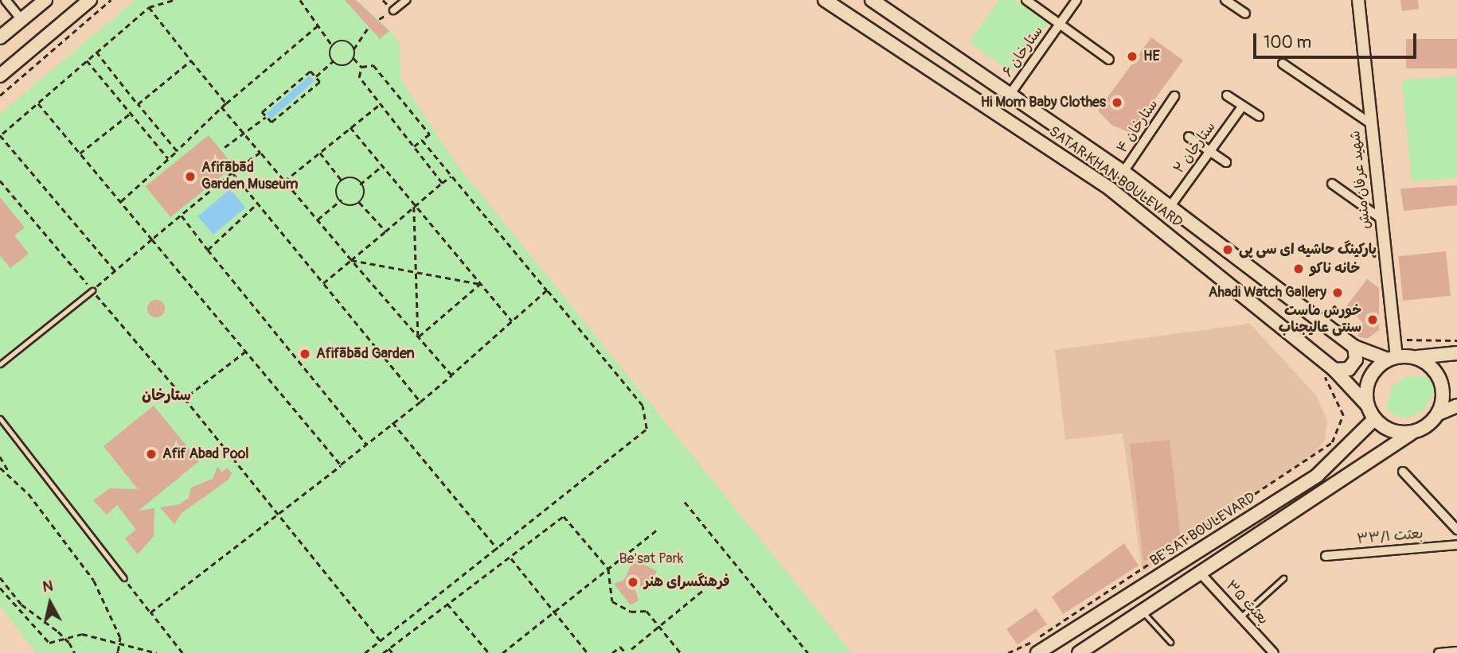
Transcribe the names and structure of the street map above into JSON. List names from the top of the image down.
{
  "streets": {
    "main road": ["SATAR KHAN BOULEVARD", "BE'SAT BOULEVARD"],
    "street": [
      "ستارخان ۶",
      "۴ ستارخان",
      "۲ ستارخان",
      "شهید عرفان منش",
      "۳۳/۱ بعثت",
      "۳۵ بعثت"
    ]
  },
  "crossings": [
    ["ستارخان ۶", "SATAR KHAN BOULEVARD"],
    ["۴ ستارخان", "SATAR KHAN BOULEVARD"],
    ["۲ ستارخان", "SATAR KHAN BOULEVARD"],
    ["SATAR KHAN BOULEVARD", "شهید عرفان منش"],
    ["SATAR KHAN BOULEVARD", "BE'SAT BOULEVARD"],
    ["شهید عرفان منش", "BE'SAT BOULEVARD"]
  ],
  "districts": ["ستارخان"],
  "parks": ["Be'sat Park"],
  "places": [
    "HE",
    "Hi Mom Baby Clothes",
    "Afifābād Garden Museum",
    "پارکینگ حاشیه ای سی پی",
    "خانه ناکو",
    "Ahadi Watch Gallery",
    "خورش ماست سنتی عالیجناب",
    "Afifābād Garden",
    "Afif Abad Pool",
    "فرهنگسرای هنر"
  ],
  "scale_bar": "100 m",
  "north": "top"
}
